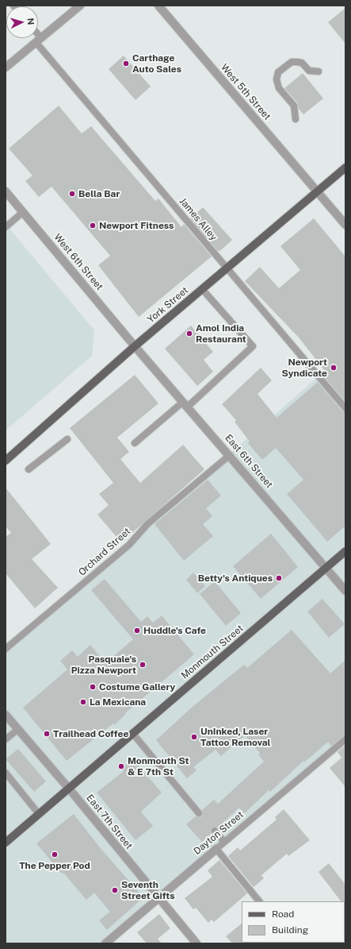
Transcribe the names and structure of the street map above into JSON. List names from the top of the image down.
{
  "streets": {
    "main road": ["York Street", "Monmouth Street"],
    "street": [
      "West 5th Street",
      "West 6th Street",
      "East 6th Street",
      "East 7th Street",
      "Dayton Street"
    ],
    "lane": ["James Alley", "Orchard Street"]
  },
  "crossings": [
    ["West 5th Street", "York Street"],
    ["James Alley", "York Street"],
    ["West 6th Street", "York Street"],
    ["West 6th Street", "East 6th Street"],
    ["York Street", "East 6th Street"],
    ["East 6th Street", "Orchard Street"],
    ["East 6th Street", "Monmouth Street"],
    ["Monmouth Street", "East 7th Street"],
    ["East 7th Street", "Dayton Street"]
  ],
  "places": [
    "Carthage Auto Sales",
    "Bella Bar",
    "Newport Fitness",
    "Amol India Restaurant",
    "Newport Syndicate",
    "Betty's Antiques",
    "Huddle's Cafe",
    "Pasquale's Pizza Newport",
    "Costume Gallery",
    "La Mexicana",
    "Trailhead Coffee",
    "UnInked, Laser Tattoo Removal",
    "Monmouth St & E 7th St",
    "The Pepper Pod",
    "Seventh Street Gifts"
  ],
  "legend": ["Road", "Building"],
  "north": "right"
}
